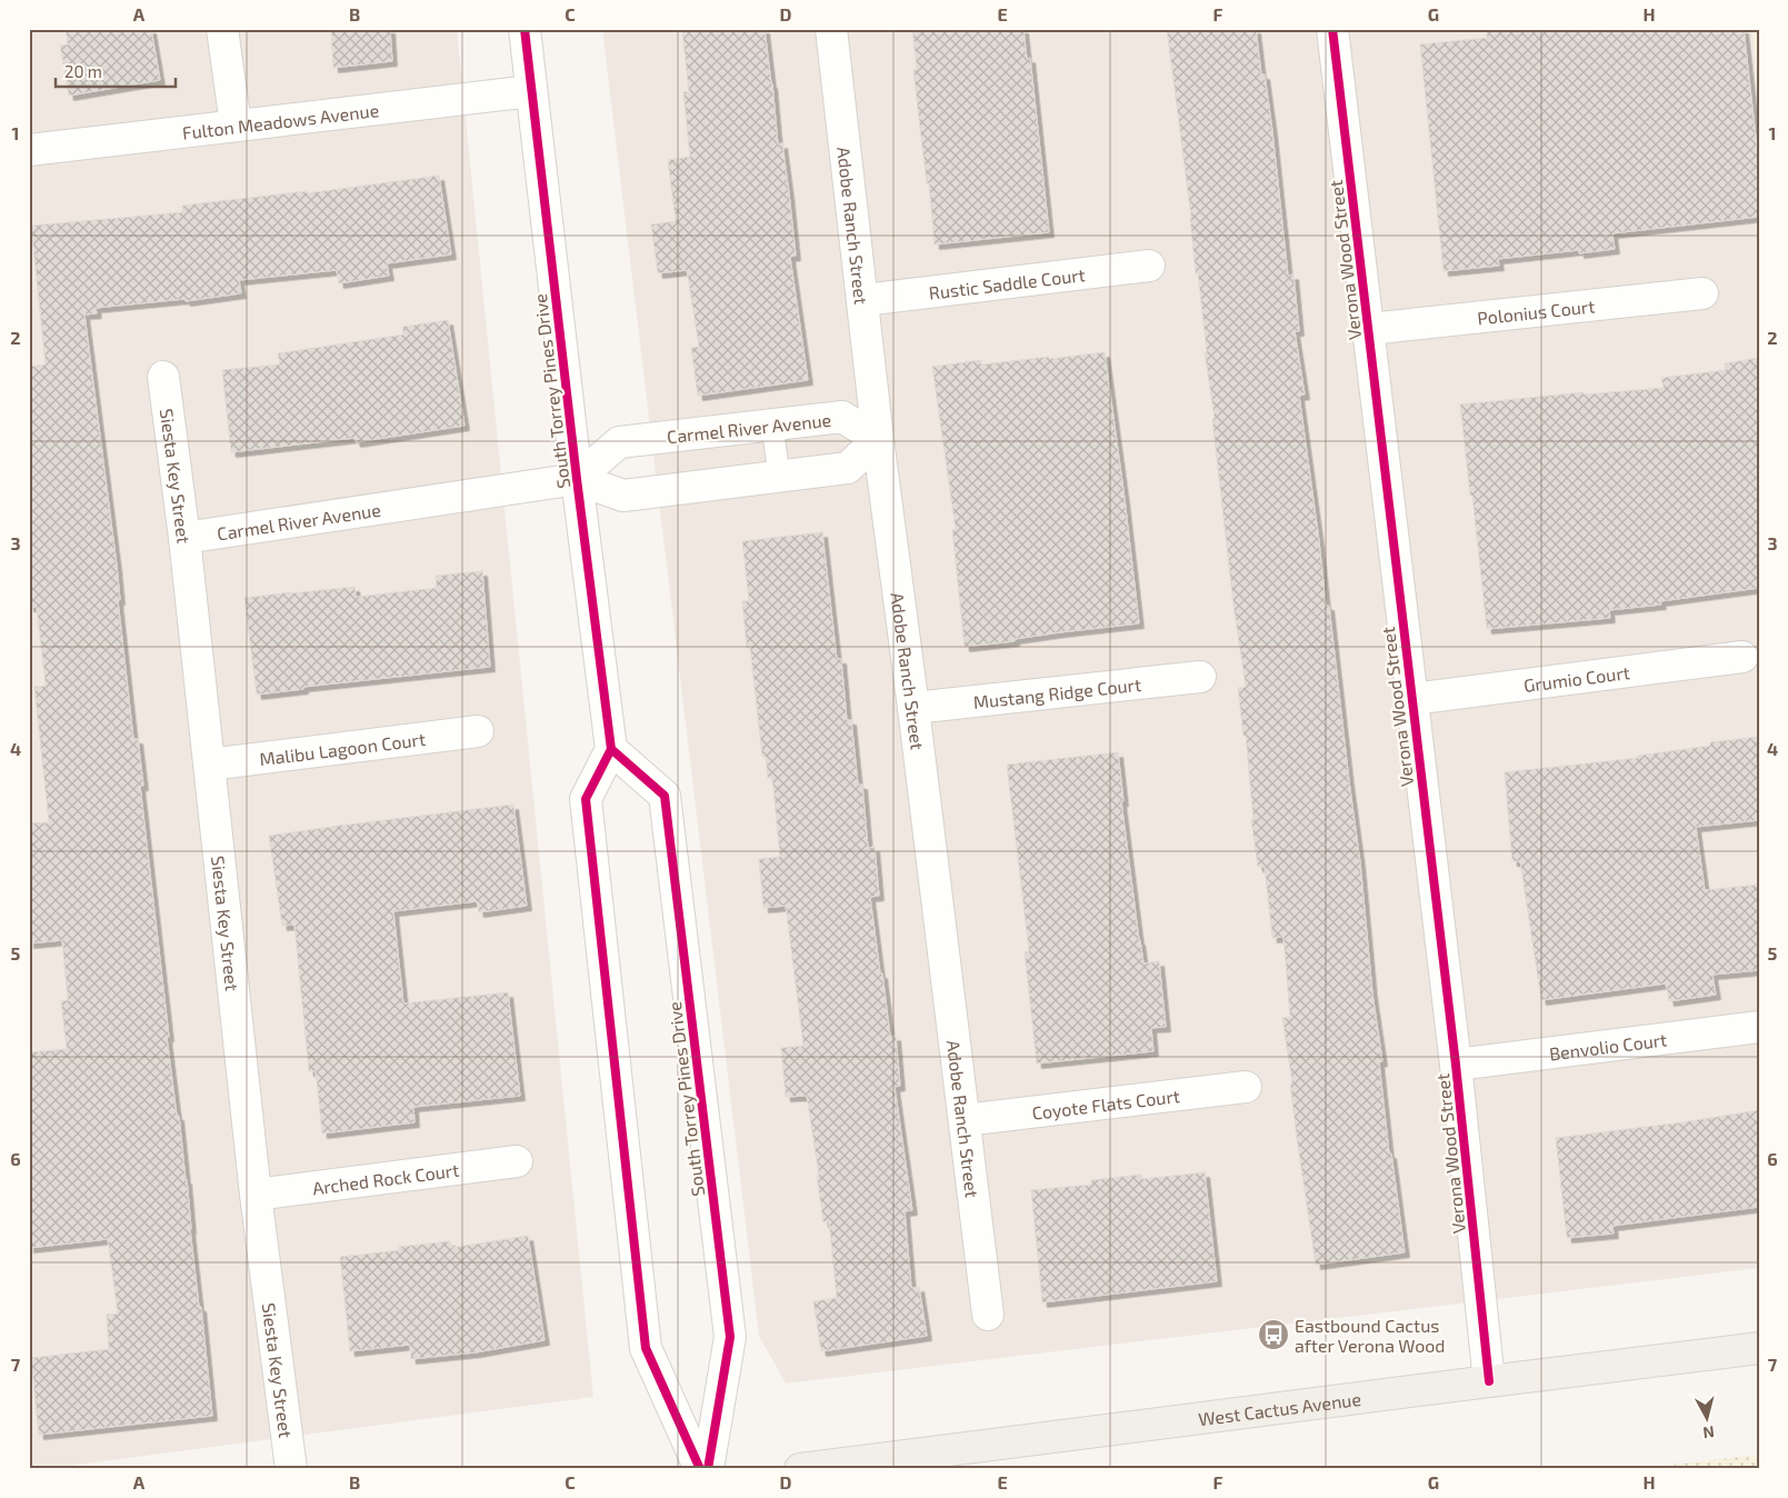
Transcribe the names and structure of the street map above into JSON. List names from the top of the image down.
{
  "streets": {
    "main road": ["West Cactus Avenue"],
    "street": [
      "Fulton Meadows Avenue",
      "Adobe Ranch Street",
      "Verona Wood Street",
      "Rustic Saddle Court",
      "Polonius Court",
      "South Torrey Pines Drive",
      "Carmel River Avenue",
      "Siesta Key Street",
      "Grumio Court",
      "Mustang Ridge Court",
      "Malibu Lagoon Court",
      "Benvolio Court",
      "Coyote Flats Court",
      "Arched Rock Court"
    ]
  },
  "crossings": [
    ["Fulton Meadows Avenue", "South Torrey Pines Drive"],
    ["Adobe Ranch Street", "Rustic Saddle Court"],
    ["Adobe Ranch Street", "Carmel River Avenue"],
    ["Adobe Ranch Street", "Mustang Ridge Court"],
    ["Adobe Ranch Street", "Coyote Flats Court"],
    ["Verona Wood Street", "Polonius Court"],
    ["Verona Wood Street", "Grumio Court"],
    ["Verona Wood Street", "Benvolio Court"],
    ["Verona Wood Street", "West Cactus Avenue"],
    ["South Torrey Pines Drive", "Carmel River Avenue"],
    ["Carmel River Avenue", "Siesta Key Street"],
    ["Siesta Key Street", "Malibu Lagoon Court"],
    ["Siesta Key Street", "Arched Rock Court"]
  ],
  "places": {
    "bus stop": ["Eastbound Cactus after Verona Wood"]
  },
  "scale_bar": "20 m",
  "north": "bottom",
  "grid": {
    "columns": [
      "A",
      "B",
      "C",
      "D",
      "E",
      "F",
      "G",
      "H"
    ],
    "rows": [
      "1",
      "2",
      "3",
      "4",
      "5",
      "6",
      "7"
    ]
  }
}
